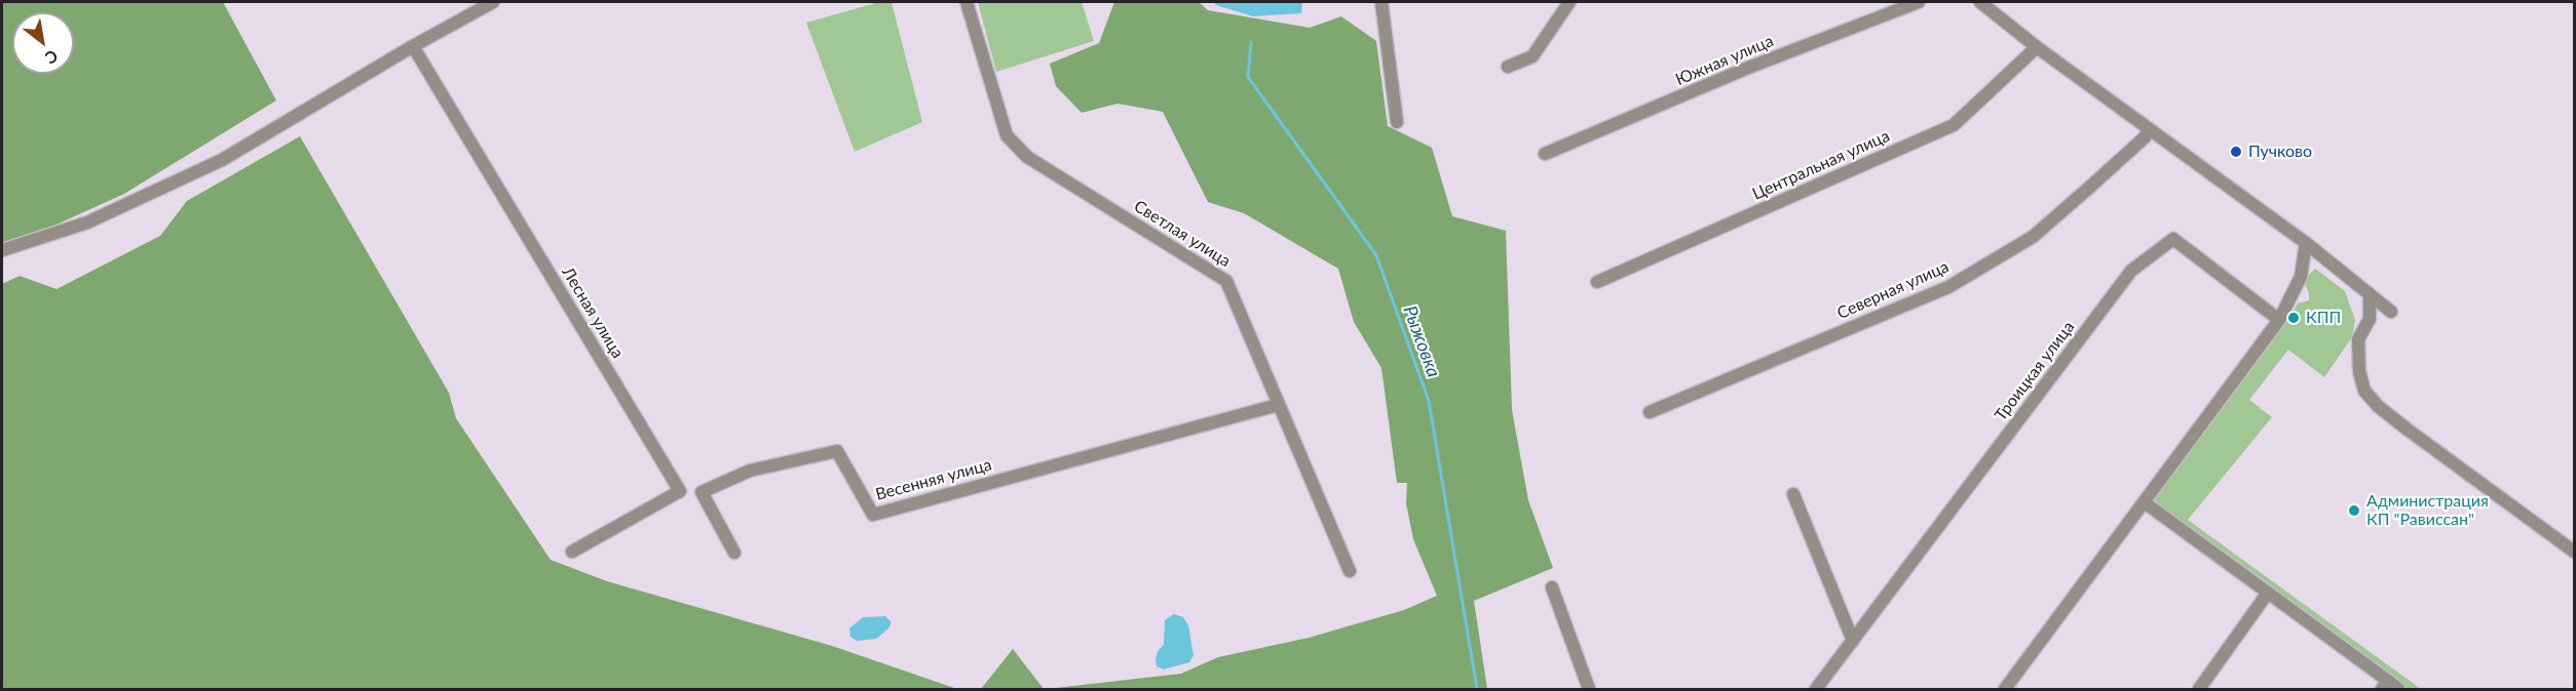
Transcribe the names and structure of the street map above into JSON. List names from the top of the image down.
{
  "streets": {
    "street": [
      "Южная улица",
      "Центральная улица",
      "Светлая улица",
      "Северная улица",
      "Лесная улица",
      "Троицкая улица",
      "Весенняя улица"
    ]
  },
  "crossings": [
    ["Светлая улица", "Весенняя улица"]
  ],
  "water": ["Рыжовка"],
  "places": ["Пучково", "КПП", "Администрация КП \"Рависсан\""],
  "north": "bottom right"
}
